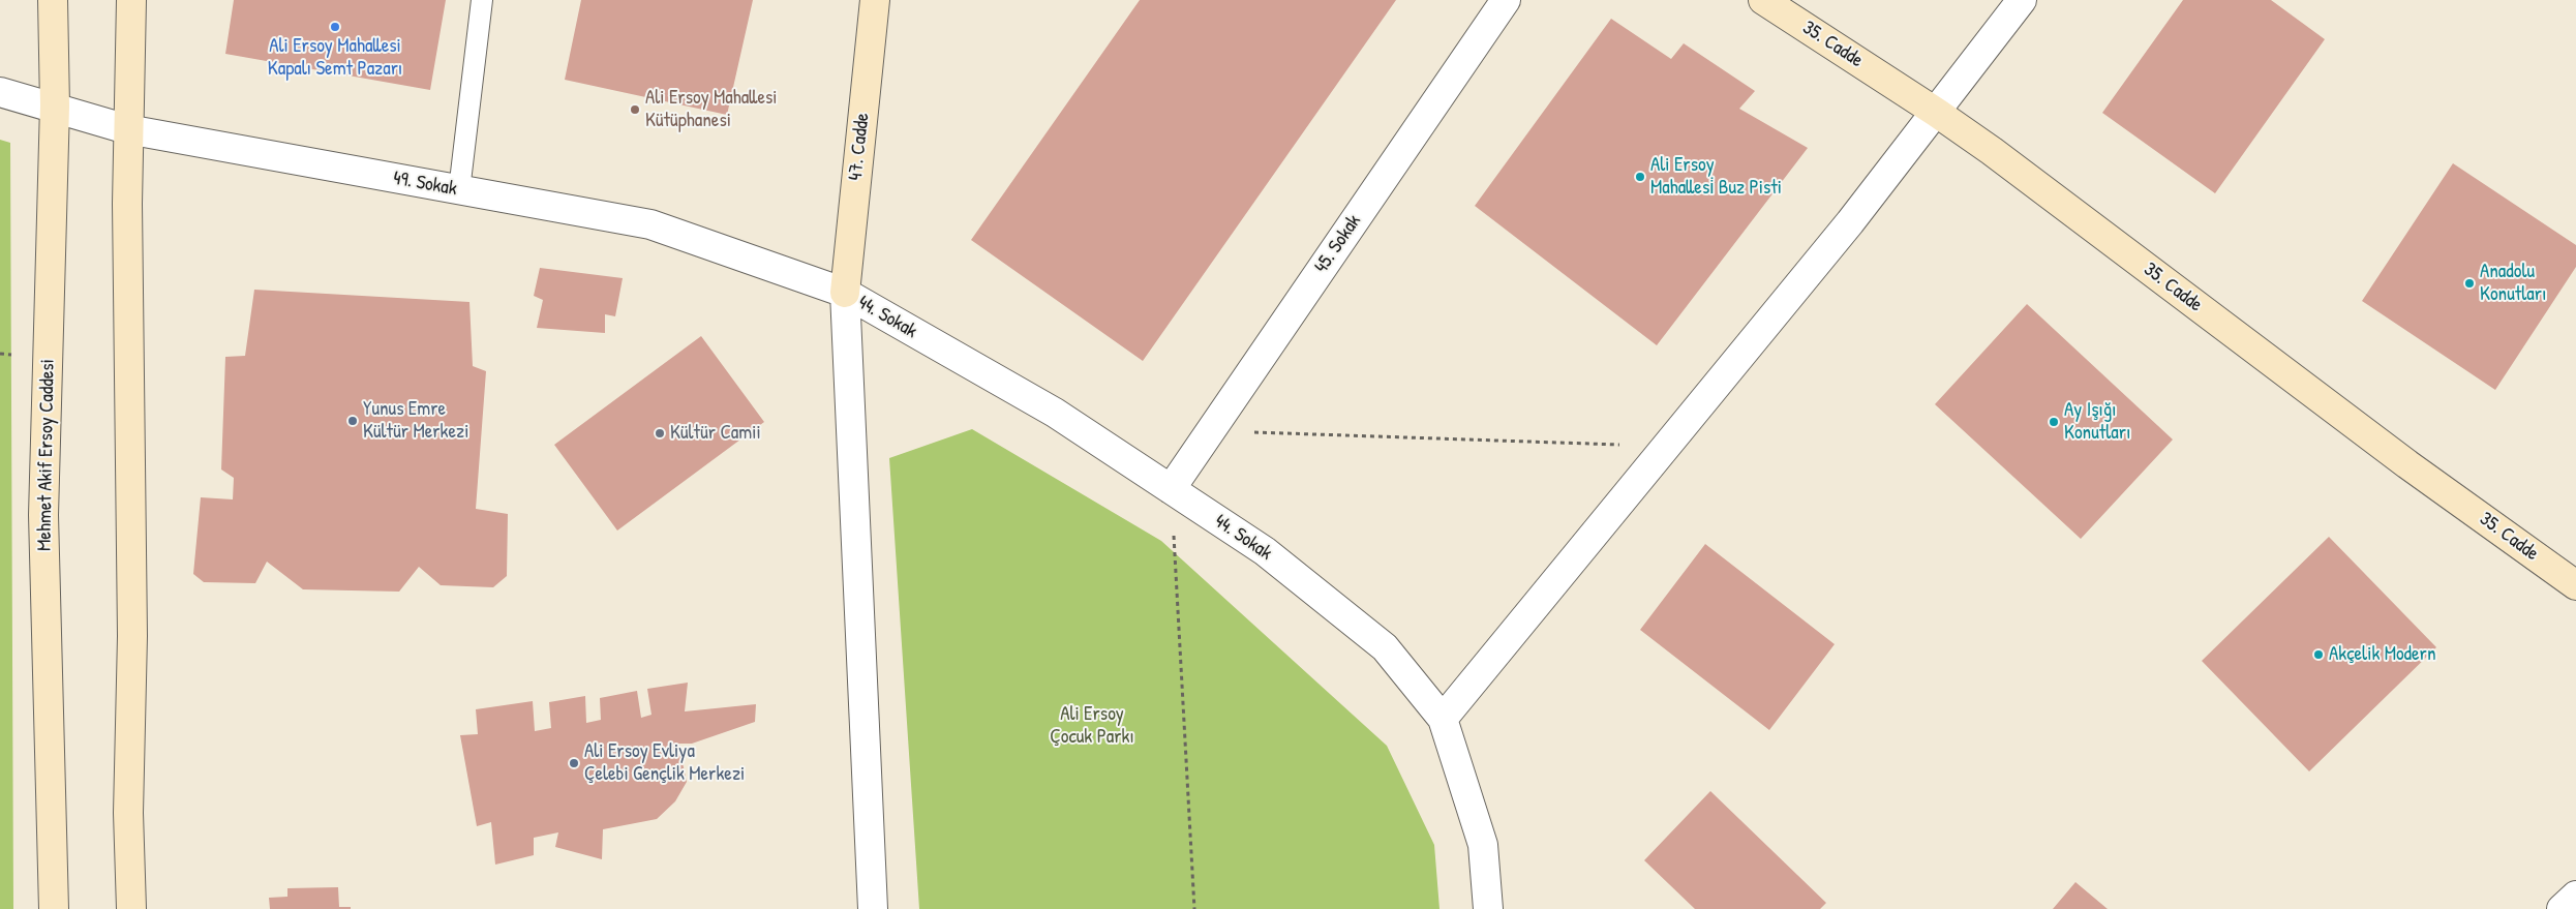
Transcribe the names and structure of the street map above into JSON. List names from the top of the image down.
{
  "streets": {
    "main road": ["35. Cadde", "47. Cadde", "Mehmet Akif Ersoy Caddesi"],
    "street": ["49. Sokak", "45. Sokak", "44. Sokak"]
  },
  "crossings": [
    ["47. Cadde", "49. Sokak"],
    ["47. Cadde", "44. Sokak"],
    ["49. Sokak", "44. Sokak"],
    ["49. Sokak", "Mehmet Akif Ersoy Caddesi"],
    ["45. Sokak", "44. Sokak"]
  ],
  "parks": ["Ali Ersoy Çocuk Parkı"],
  "places": [
    "Ali Ersoy Mahallesi Kapalı Semt Pazarı",
    "Ali Ersoy Mahallesi Kütüphanesi",
    "Ali Ersoy Mahallesi̇ Buz Pisti",
    "Anadolu Konutları",
    "Yunus Emre Kültür Merkezi",
    "Ay Işığı Konutları",
    "Kültür Camii",
    "Akçelik Modern",
    "Ali Ersoy Evliya Çelebi Gençlik Merkezi"
  ]
}
